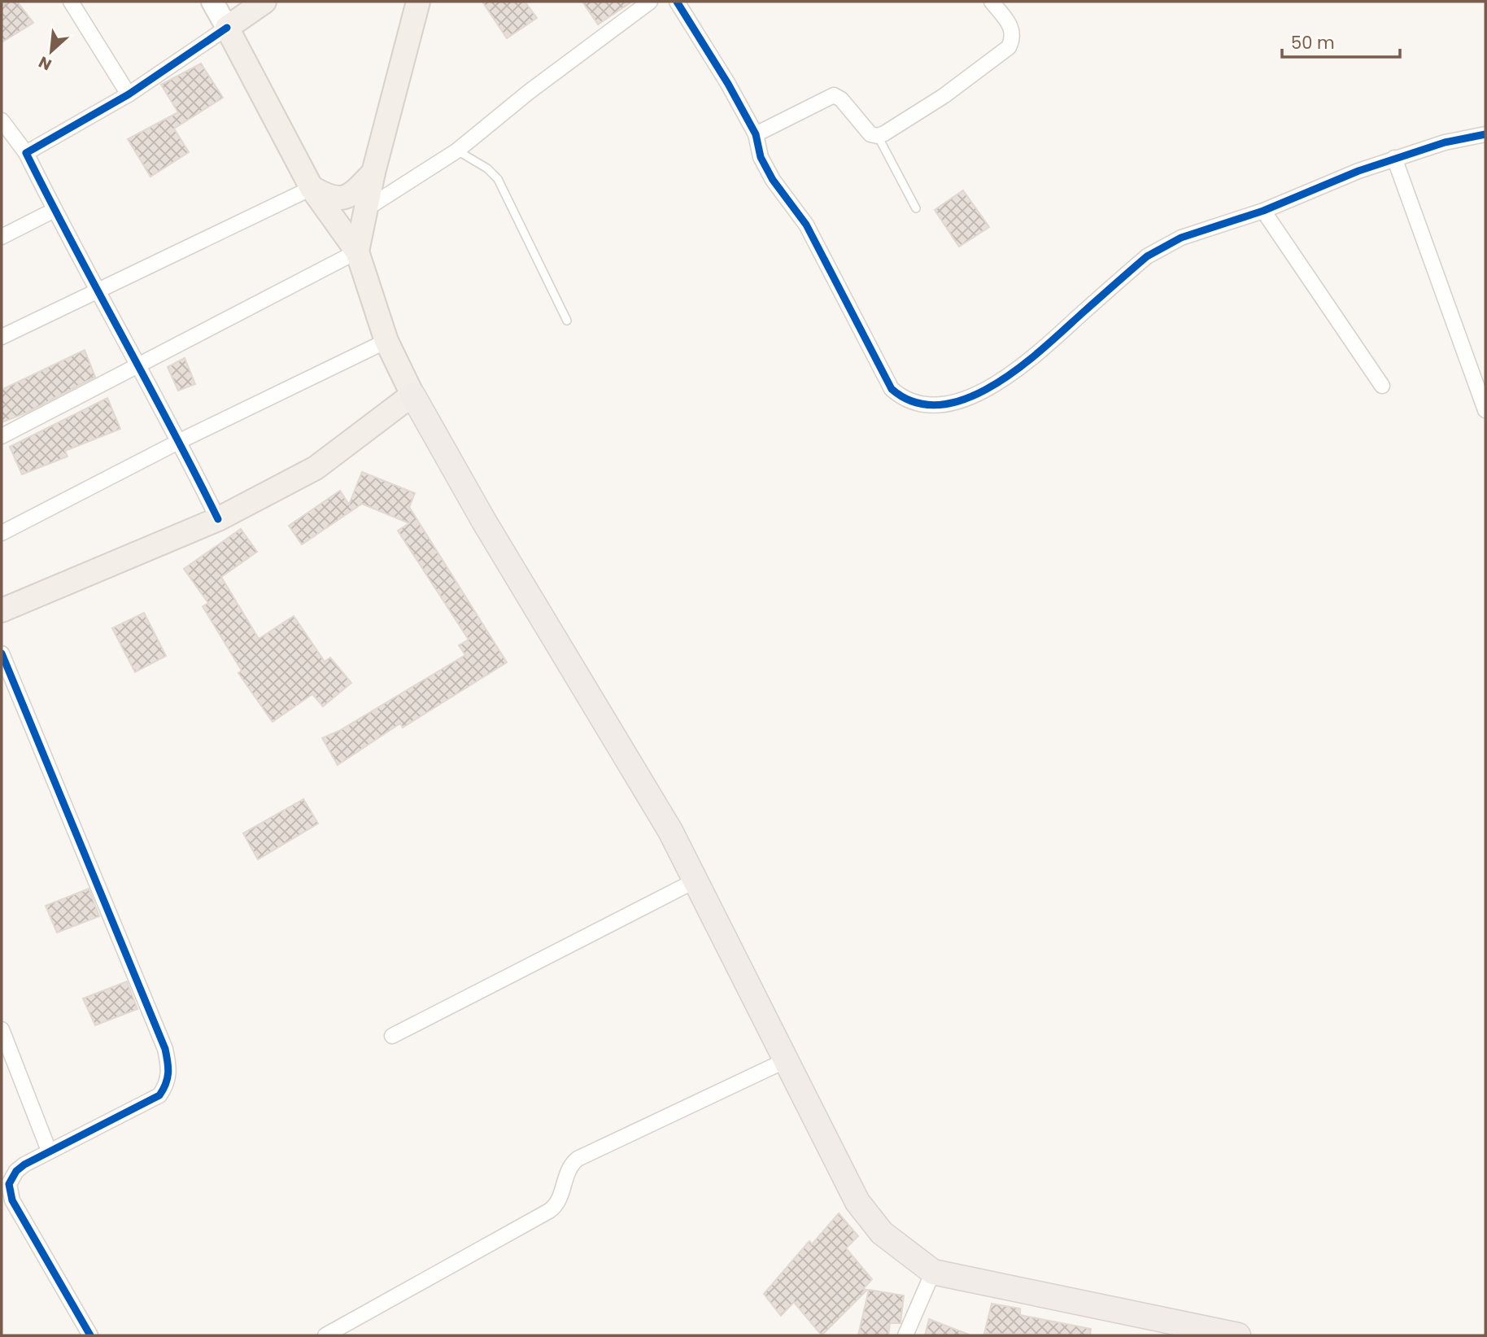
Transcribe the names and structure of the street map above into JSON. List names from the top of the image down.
{
  "scale_bar": "50 m",
  "north": "bottom left"
}
